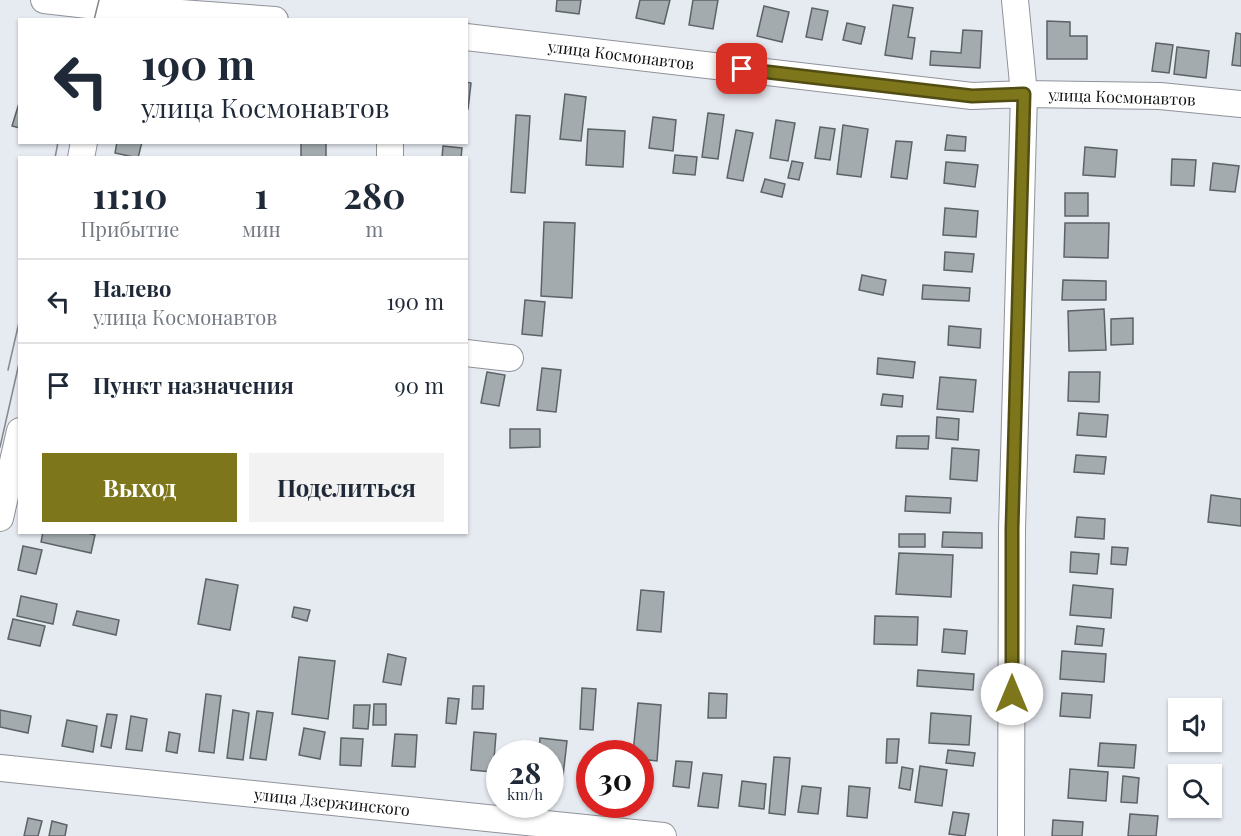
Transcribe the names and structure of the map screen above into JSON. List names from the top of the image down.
{
  "streets": {
    "street": ["улица Космонавтов", "улица Дзержинского"]
  },
  "page": {
    "turn": ["190 m", "улица Космонавтов"],
    "eta": [
      "11:10",
      "Прибытие",
      "1",
      "мин",
      "280",
      "m"
    ],
    "list": [
      {
        "name": "Налево",
        "note": "улица Космонавтов",
        "value": "190 m"
      },
      {
        "name": "Пункт назначения",
        "value": "90 m"
      }
    ],
    "buttons": ["Выход", "Поделиться"],
    "speed": "28 km/h",
    "limit": "30"
  }
}
